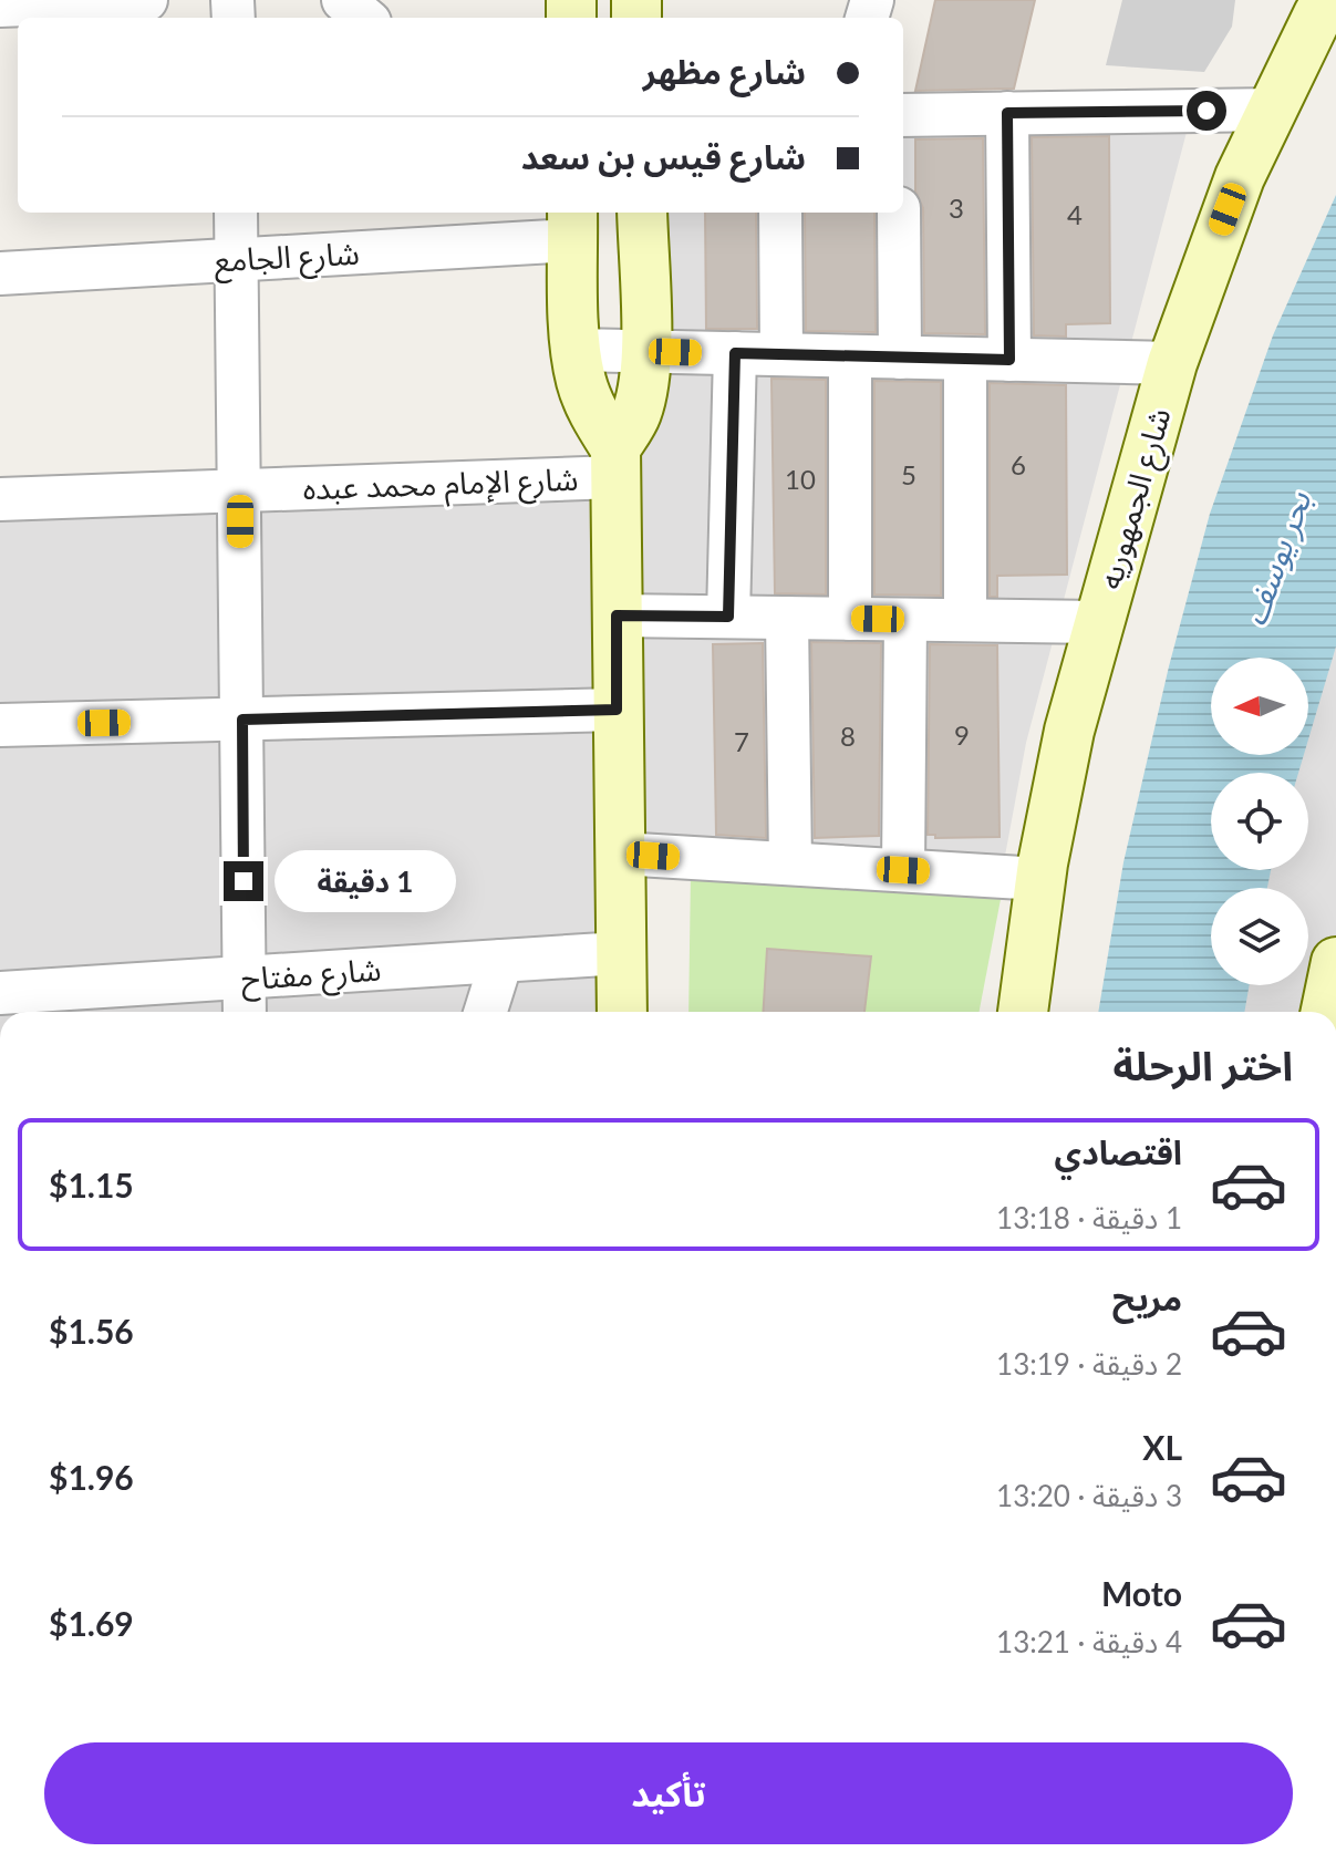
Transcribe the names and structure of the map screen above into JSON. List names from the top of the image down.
{
  "streets": {
    "main road": ["شارع الجمهوريه"],
    "street": ["شارع الجامع", "شارع الإمام محمد عبده", "شارع مفتاح"]
  },
  "water": ["بحر يوسف"],
  "house_numbers": [
    "3",
    "4",
    "6",
    "5",
    "10",
    "9",
    "8",
    "7"
  ],
  "north": "left",
  "page": {
    "banner": ["شارع مظهر", "شارع قيس بن سعد"],
    "bubble": "1 دقيقة",
    "heading": "اختر الرحلة",
    "list": [
      {
        "name": "اقتصادي",
        "note": "1 دقيقة · 13:18",
        "value": "$1.15"
      },
      {
        "name": "مريح",
        "note": "2 دقيقة · 13:19",
        "value": "$1.56"
      },
      {
        "name": "XL",
        "note": "3 دقيقة · 13:20",
        "value": "$1.96"
      },
      {
        "name": "Moto",
        "note": "4 دقيقة · 13:21",
        "value": "$1.69"
      }
    ],
    "buttons": "تأكيد"
  }
}
